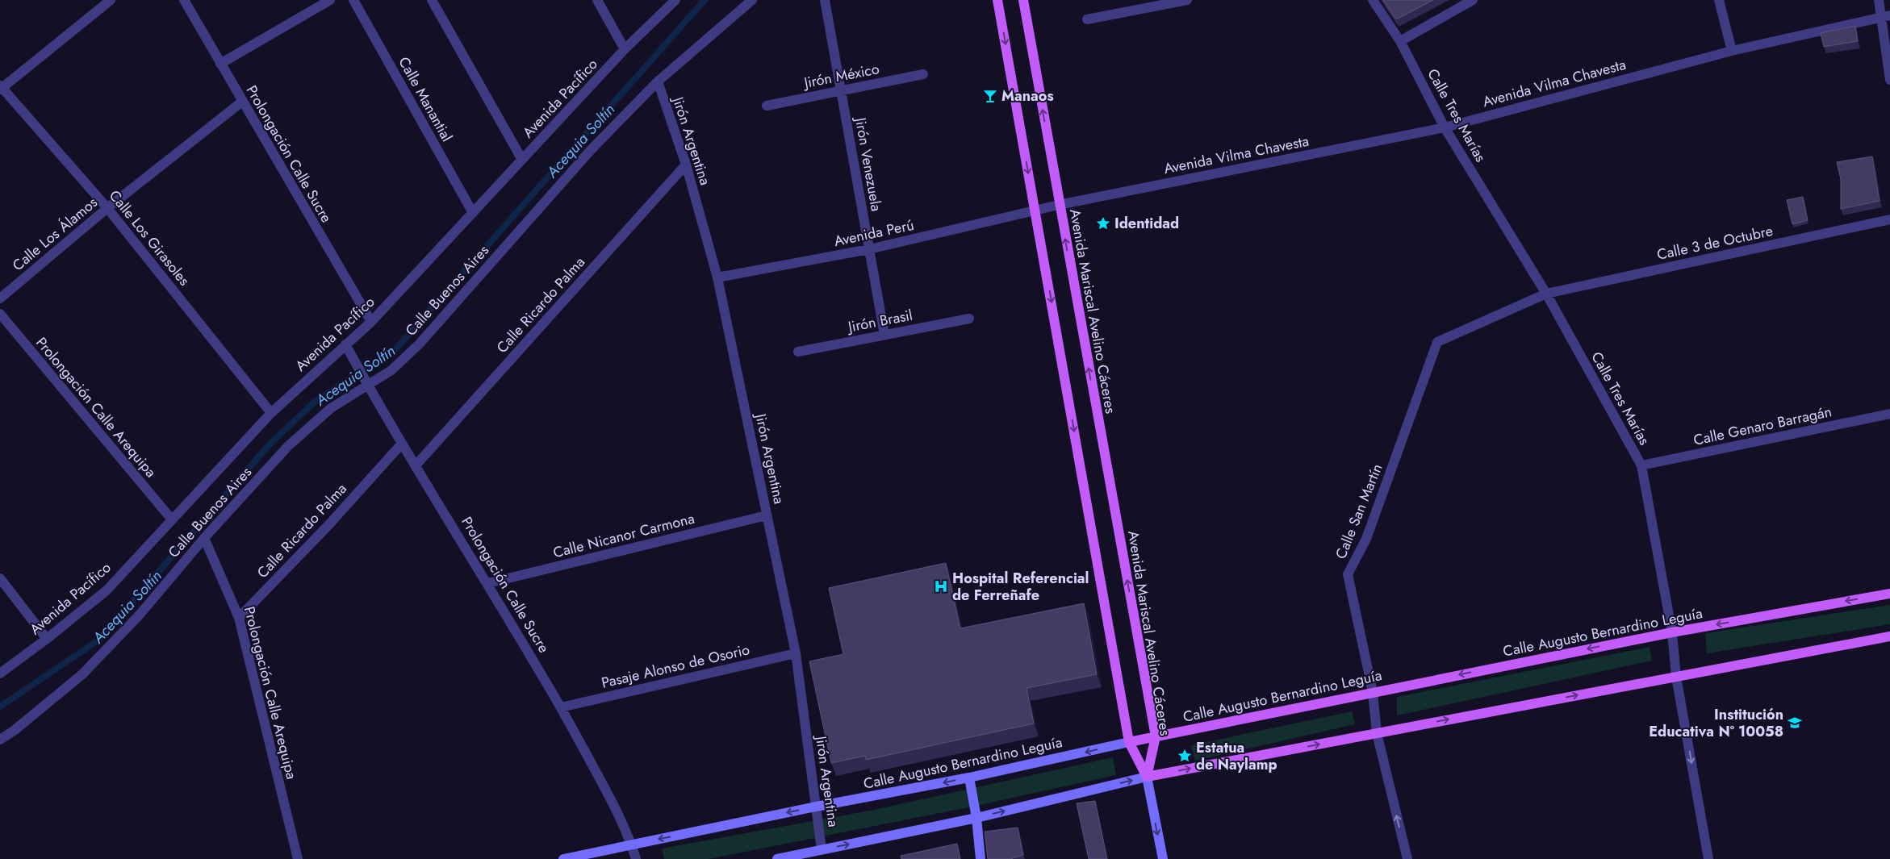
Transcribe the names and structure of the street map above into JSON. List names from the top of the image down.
{
  "streets": {
    "main road": ["Avenida Mariscal Avelino Cáceres", "Calle Augusto Bernardino Leguía"],
    "street": [
      "Jirón México",
      "Avenida Vilma Chavesta",
      "Avenida Pacífico",
      "Calle Manantial",
      "Calle Tres Marías",
      "Jirón Argentina",
      "Prolongación Calle Sucre",
      "Jirón Venezuela",
      "Avenida Perú",
      "Calle Los Álamos",
      "Calle Los Girasoles",
      "Calle 3 de Octubre",
      "Calle Buenos Aires",
      "Calle Ricardo Palma",
      "Jirón Brasil",
      "Prolongación Calle Arequipa",
      "Calle Genaro Barragán",
      "Calle San Martín",
      "Calle Nicanor Carmona",
      "Pasaje Alonso de Osorio"
    ]
  },
  "crossings": [
    ["Jirón México", "Jirón Venezuela"],
    ["Avenida Vilma Chavesta", "Calle Tres Marías"],
    ["Avenida Vilma Chavesta", "Avenida Perú"],
    ["Avenida Vilma Chavesta", "Avenida Mariscal Avelino Cáceres"],
    ["Avenida Pacífico", "Calle Manantial"],
    ["Avenida Pacífico", "Prolongación Calle Sucre"],
    ["Avenida Pacífico", "Calle Los Girasoles"],
    ["Avenida Pacífico", "Prolongación Calle Arequipa"],
    ["Calle Tres Marías", "Calle 3 de Octubre"],
    ["Calle Tres Marías", "Calle Genaro Barragán"],
    ["Calle Tres Marías", "Calle San Martín"],
    ["Calle Tres Marías", "Calle Augusto Bernardino Leguía"],
    ["Jirón Argentina", "Avenida Perú"],
    ["Jirón Argentina", "Calle Buenos Aires"],
    ["Jirón Argentina", "Calle Ricardo Palma"],
    ["Jirón Argentina", "Calle Nicanor Carmona"],
    ["Jirón Argentina", "Calle Augusto Bernardino Leguía"],
    ["Jirón Argentina", "Pasaje Alonso de Osorio"],
    ["Prolongación Calle Sucre", "Calle Los Álamos"],
    ["Prolongación Calle Sucre", "Calle Buenos Aires"],
    ["Prolongación Calle Sucre", "Calle Ricardo Palma"],
    ["Prolongación Calle Sucre", "Calle Nicanor Carmona"],
    ["Prolongación Calle Sucre", "Calle Augusto Bernardino Leguía"],
    ["Prolongación Calle Sucre", "Pasaje Alonso de Osorio"],
    ["Jirón Venezuela", "Avenida Perú"],
    ["Jirón Venezuela", "Jirón Brasil"],
    ["Calle Los Álamos", "Calle Los Girasoles"],
    ["Calle 3 de Octubre", "Calle San Martín"],
    ["Calle Buenos Aires", "Prolongación Calle Arequipa"],
    ["Calle Ricardo Palma", "Prolongación Calle Arequipa"],
    ["Avenida Mariscal Avelino Cáceres", "Calle Augusto Bernardino Leguía"],
    ["Calle San Martín", "Calle Augusto Bernardino Leguía"]
  ],
  "water": ["Acequia Soltín"],
  "places": {
    "bar": ["Manaos"],
    "place": ["Identidad", "Estatua de Naylamp"],
    "hospital": ["Hospital Referencial de Ferreñafe"],
    "school or university": ["Institución Educativa Nº 10058"]
  }
}
